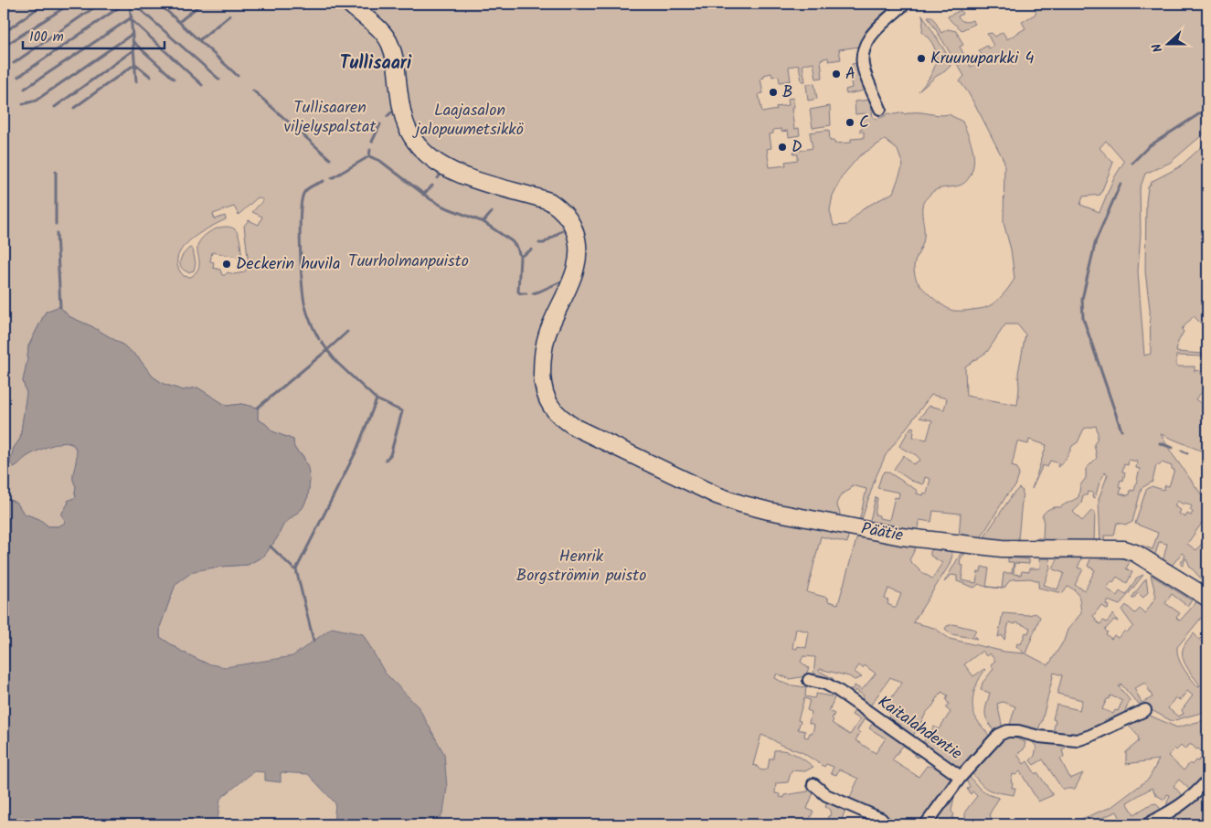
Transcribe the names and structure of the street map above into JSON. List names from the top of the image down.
{
  "streets": {
    "street": ["Päätie", "Kaitalahdentie"]
  },
  "districts": ["Tullisaari"],
  "parks": [
    "Tullisaaren viljelyspalstat",
    "Laajasalon jalopuumetsikkö",
    "Tuurholmanpuisto",
    "Henrik Borgströmin puisto"
  ],
  "places": [
    "Kruunuparkki 4",
    "A",
    "B",
    "C",
    "D",
    "Deckerin huvila"
  ],
  "scale_bar": "100 m",
  "north": "left"
}
